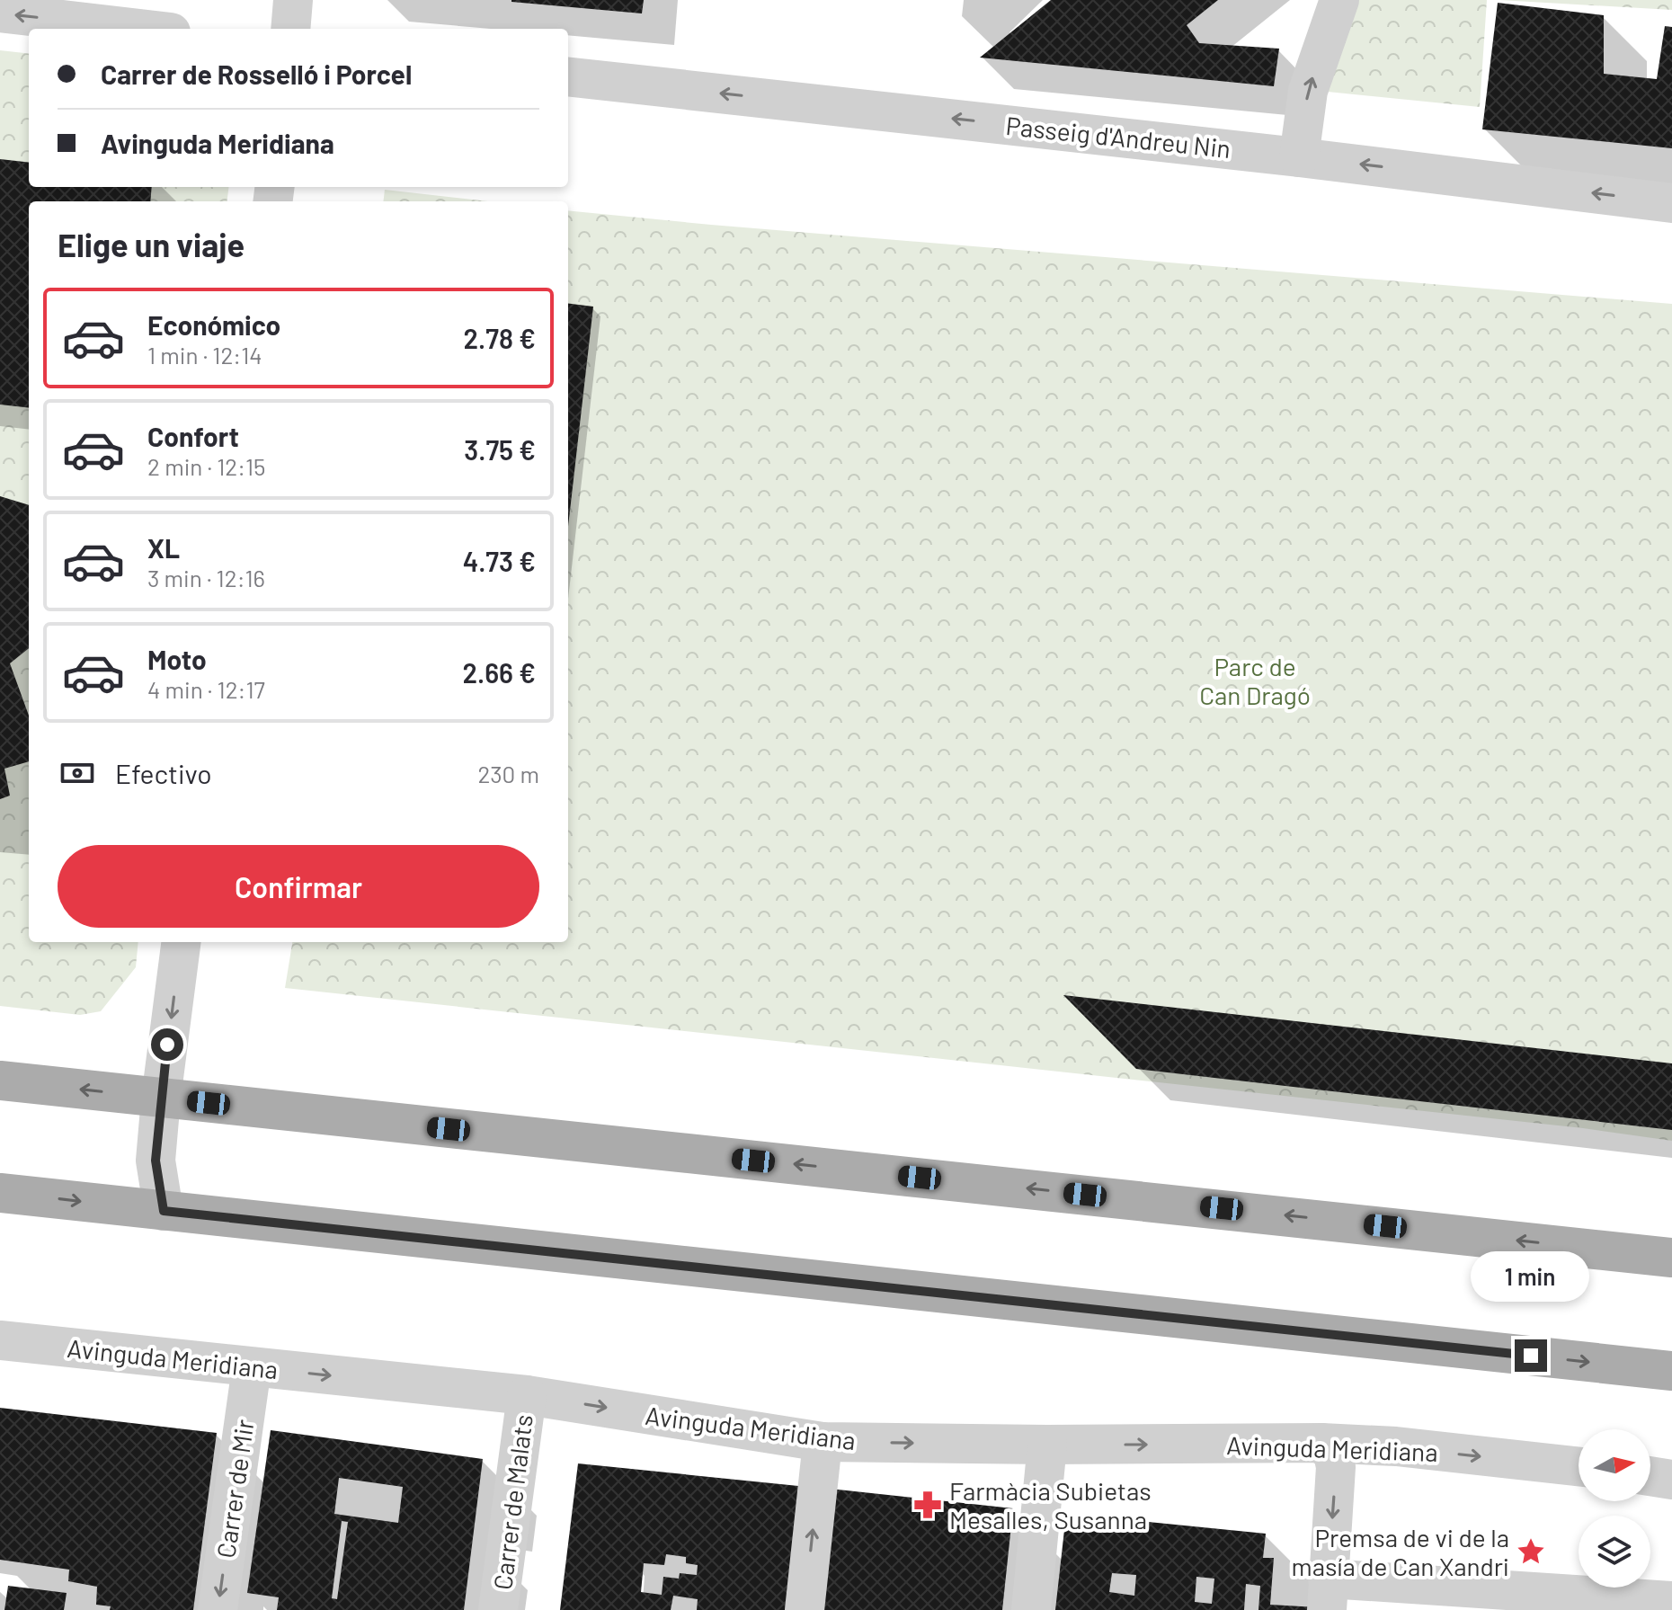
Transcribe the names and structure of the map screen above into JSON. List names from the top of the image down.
{
  "streets": {
    "street": [
      "Passeig d'Andreu Nin",
      "Avinguda Meridiana",
      "Carrer de Mir",
      "Carrer de Malats"
    ]
  },
  "crossings": [
    ["Avinguda Meridiana", "Carrer de Mir"],
    ["Avinguda Meridiana", "Carrer de Malats"]
  ],
  "one_way": ["Passeig d'Andreu Nin", "Avinguda Meridiana", "Carrer de Mir"],
  "parks": ["Parc de Can Dragó"],
  "places": {
    "pharmacy": ["Farmàcia Subietas Mesalles, Susanna"],
    "place": ["Premsa de vi de la masía de Can Xandri"]
  },
  "north": "right",
  "page": {
    "banner": ["Carrer de Rosselló i Porcel", "Avinguda Meridiana"],
    "heading": "Elige un viaje",
    "list": [
      {
        "name": "Económico",
        "note": "1 min · 12:14",
        "value": "2.78 €"
      },
      {
        "name": "Confort",
        "note": "2 min · 12:15",
        "value": "3.75 €"
      },
      {
        "name": "XL",
        "note": "3 min · 12:16",
        "value": "4.73 €"
      },
      {
        "name": "Moto",
        "note": "4 min · 12:17",
        "value": "2.66 €"
      }
    ],
    "pay": ["Efectivo", "230 m"],
    "buttons": "Confirmar",
    "bubble": "1 min"
  }
}
